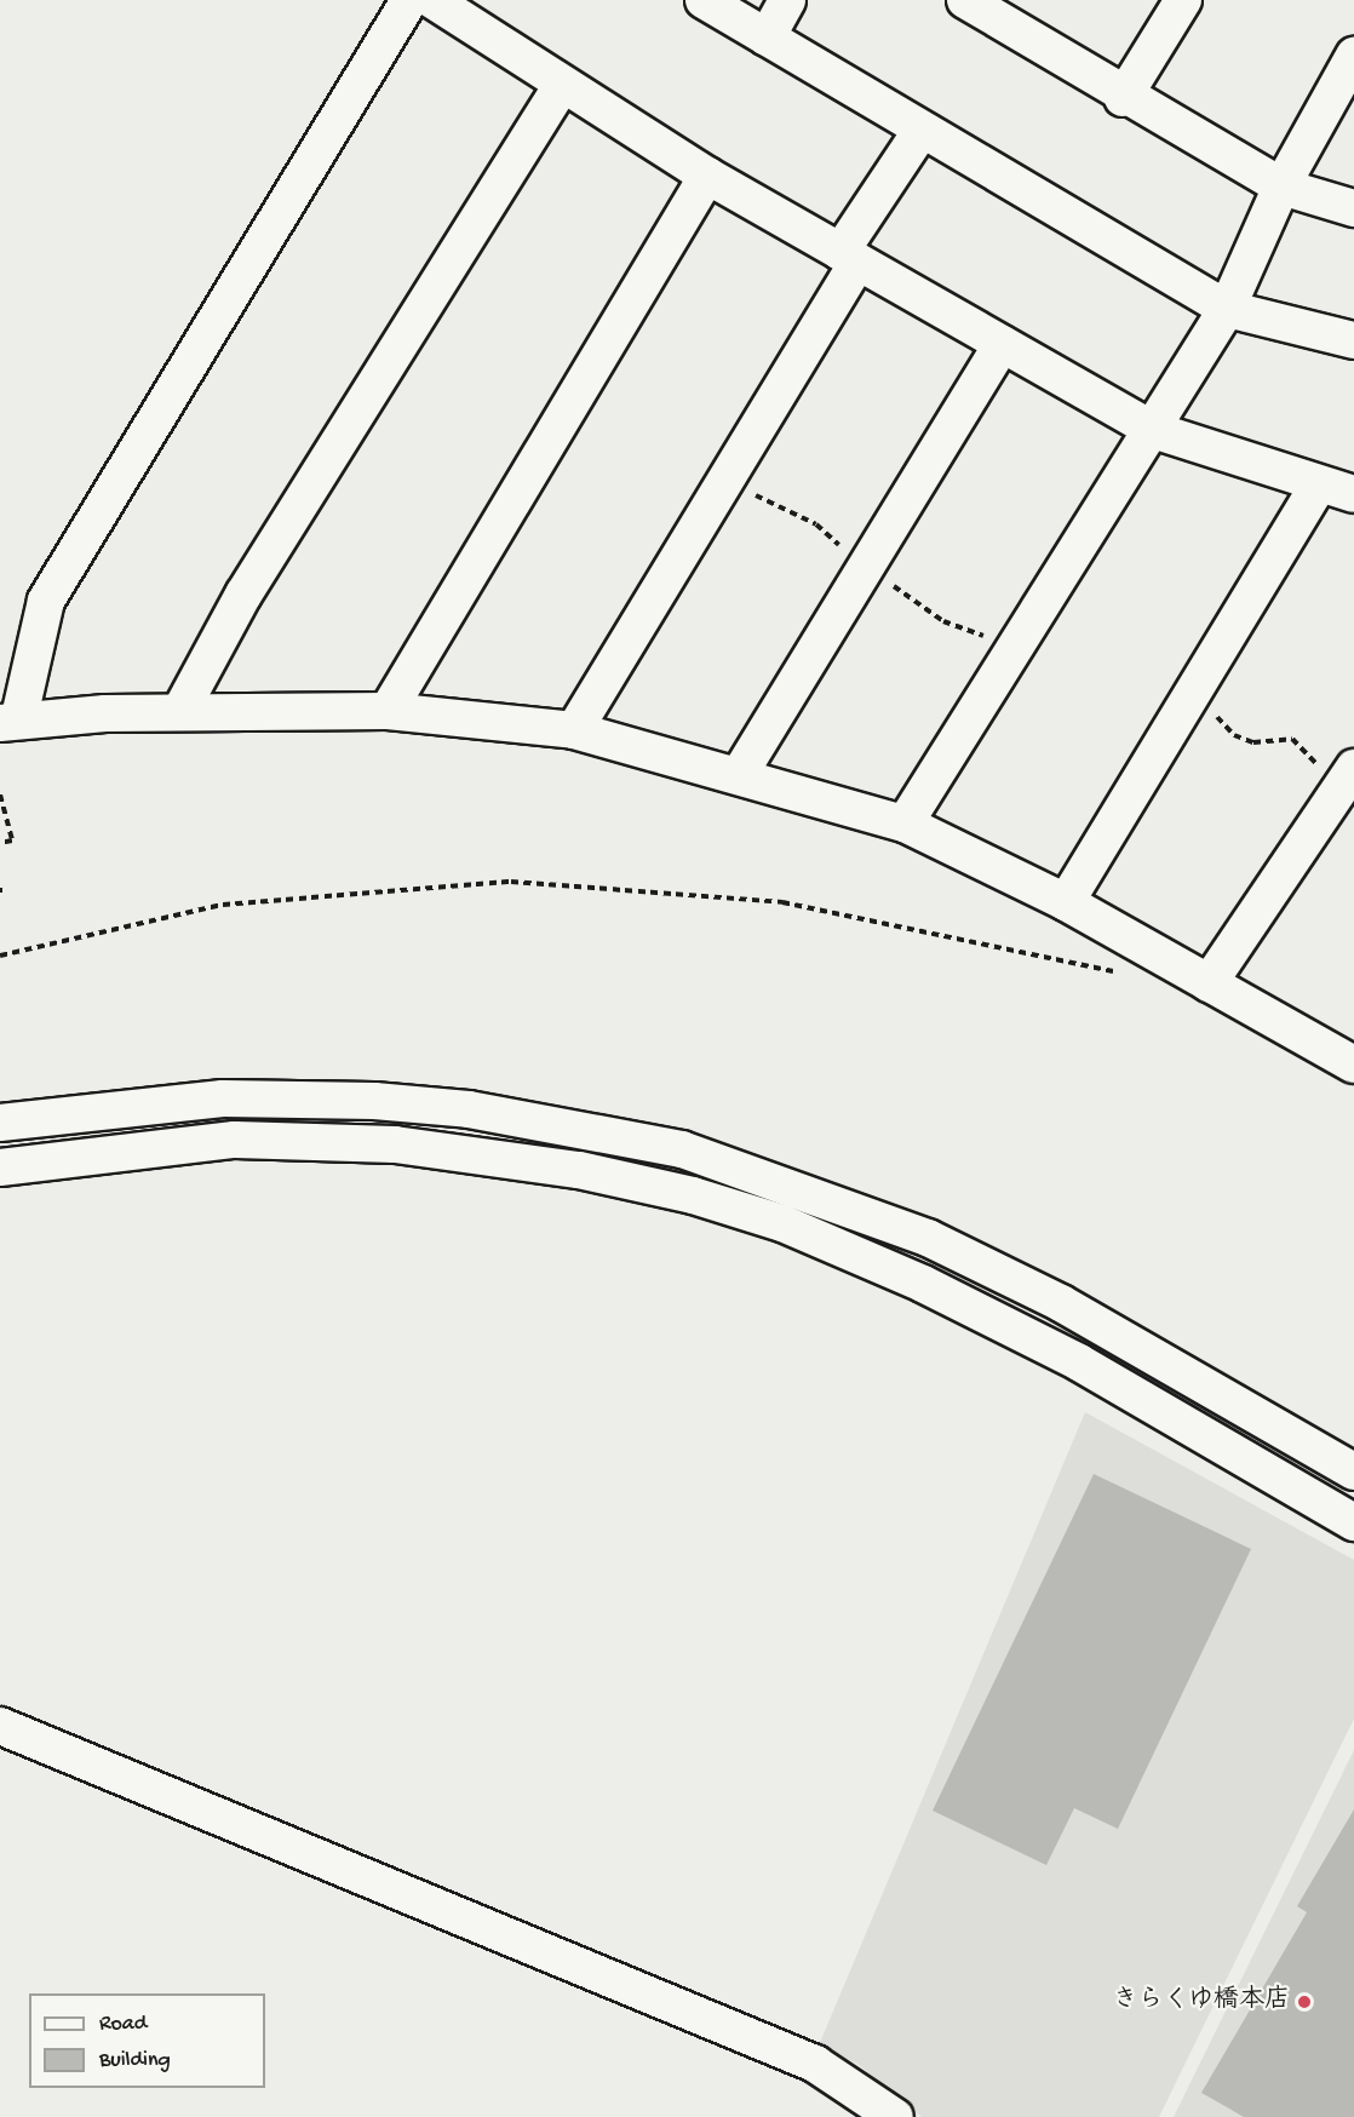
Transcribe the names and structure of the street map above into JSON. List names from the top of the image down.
{
  "places": ["きらくゆ橋本店"],
  "legend": ["Road", "Building"]
}
